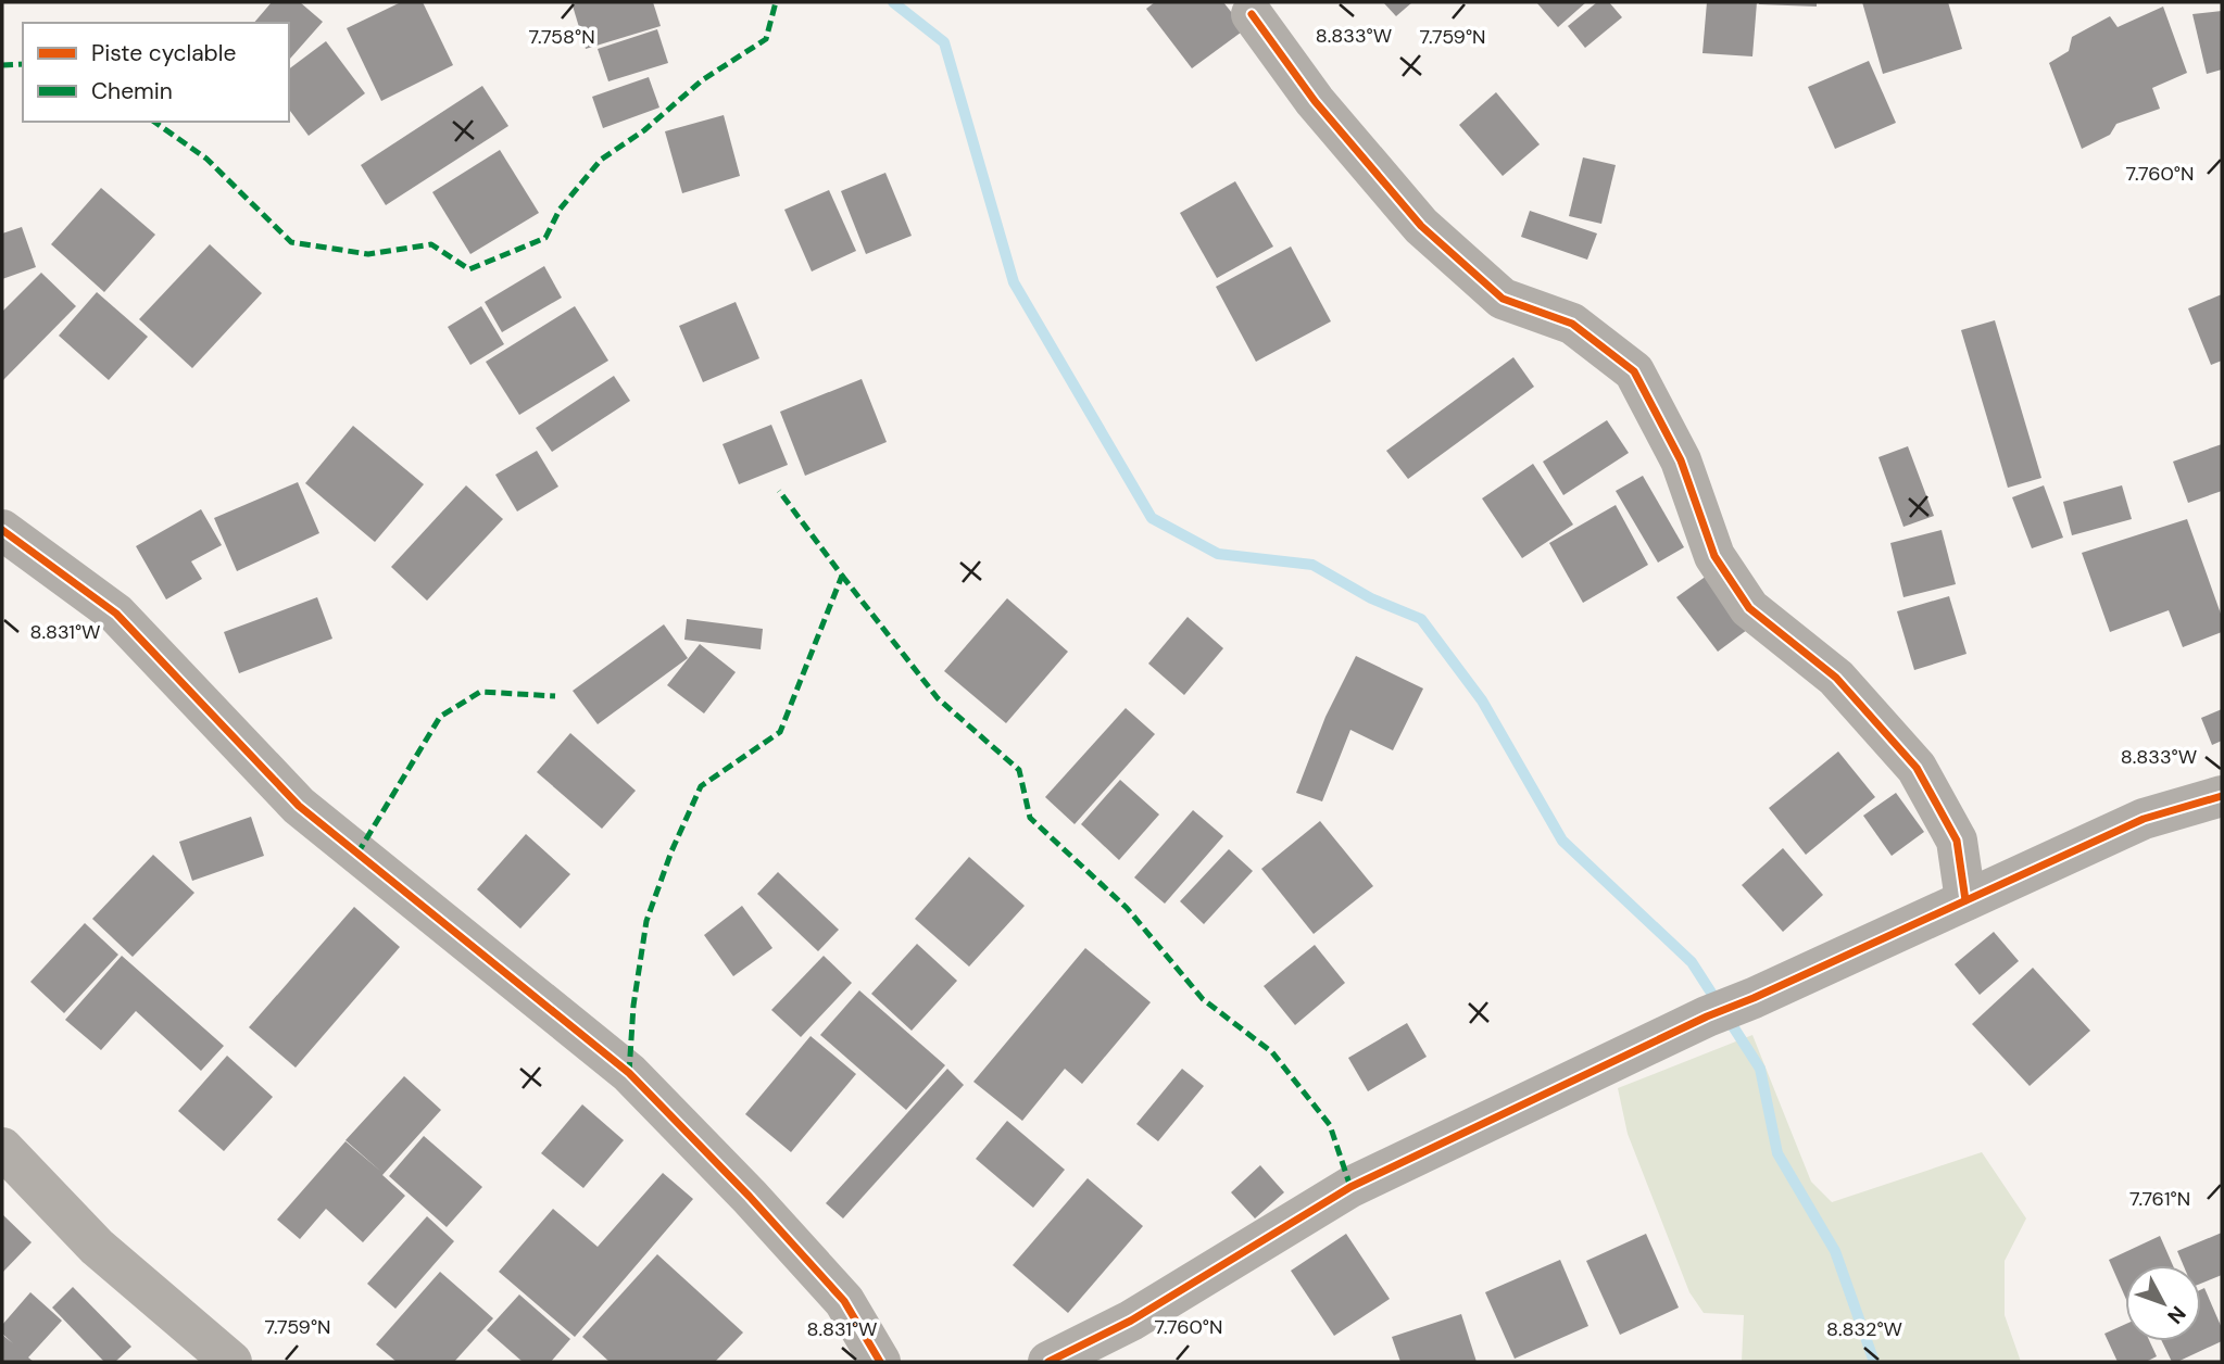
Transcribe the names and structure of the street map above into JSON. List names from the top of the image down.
{
  "legend": ["Piste cyclable", "Chemin"],
  "north": "bottom right",
  "coordinates": [
    "8.833°W",
    "7.758°N",
    "7.759°N",
    "7.760°N",
    "8.831°W",
    "7.761°N",
    "8.832°W"
  ]
}
